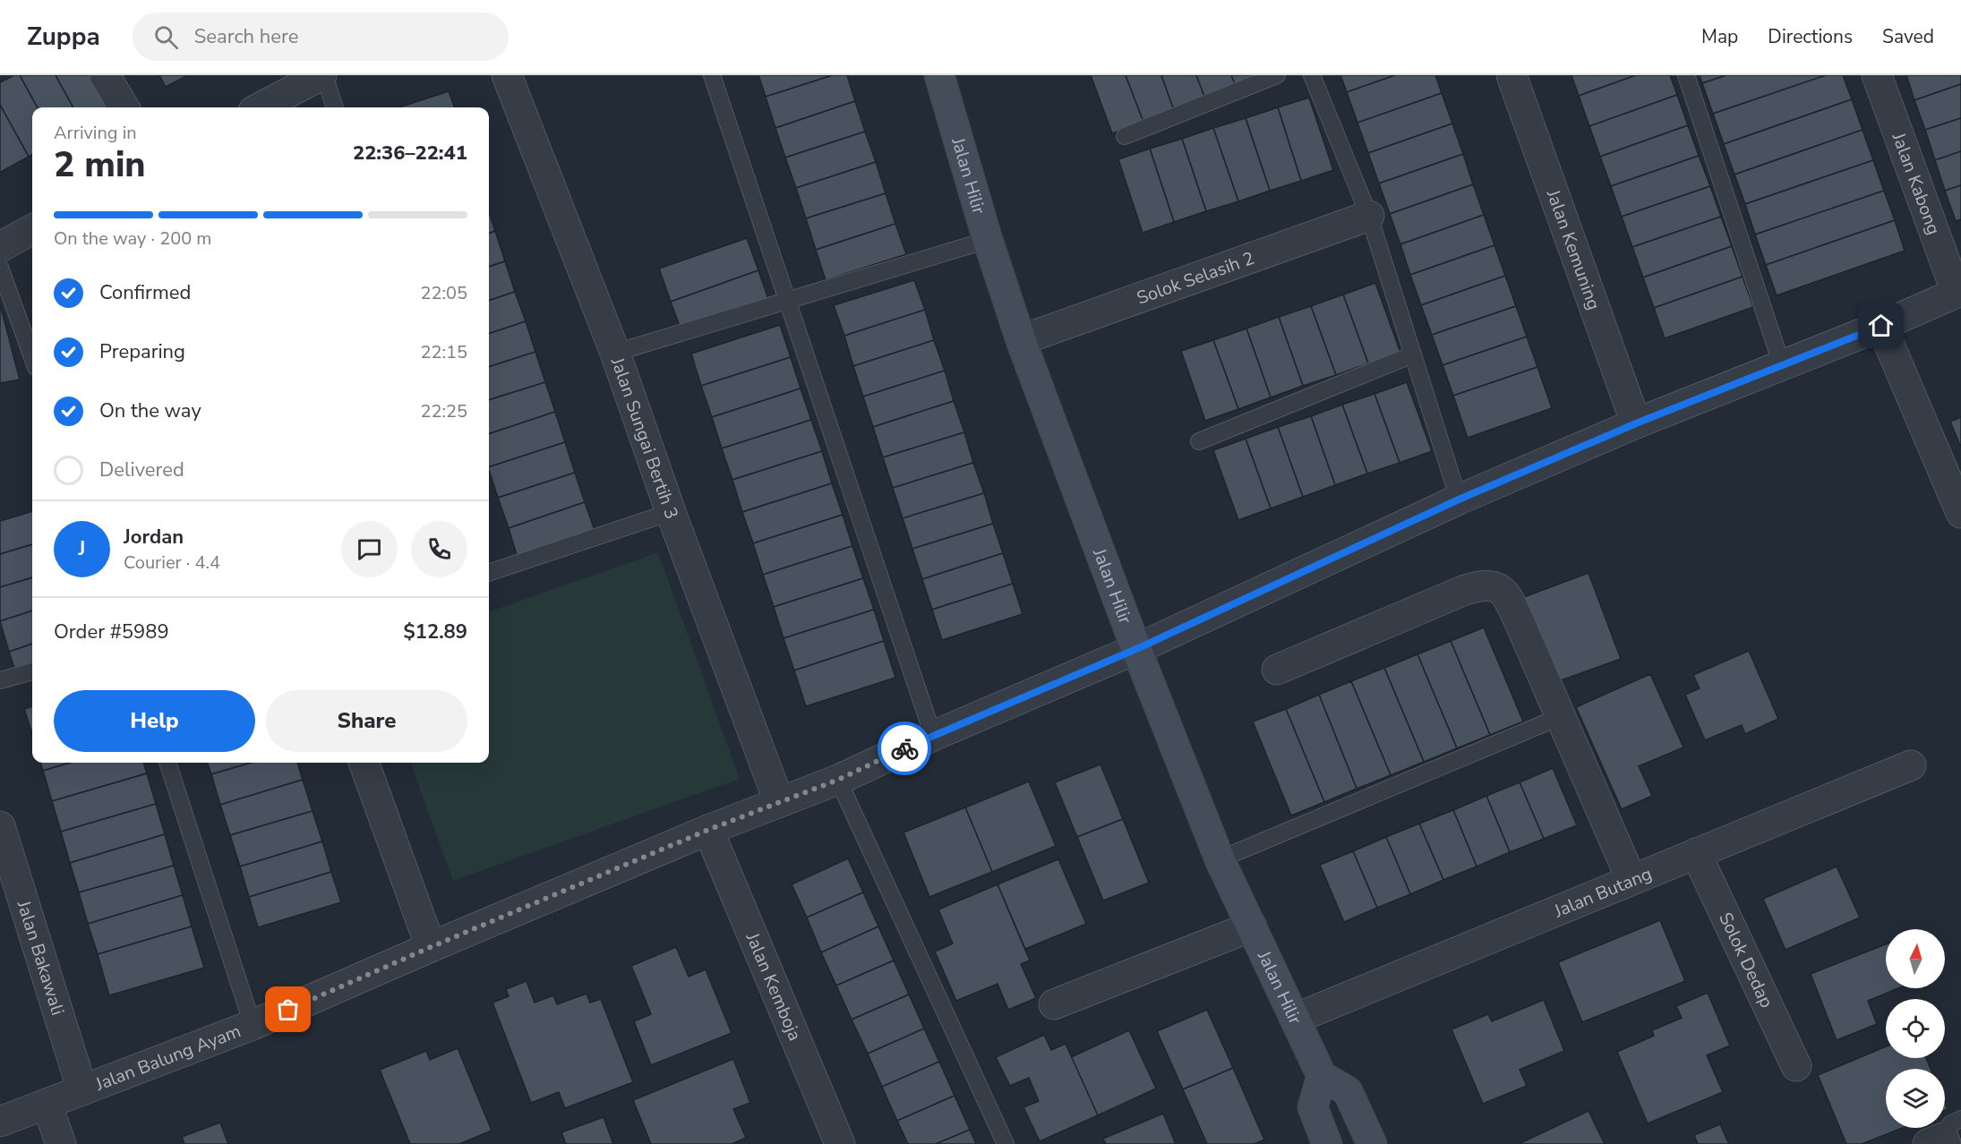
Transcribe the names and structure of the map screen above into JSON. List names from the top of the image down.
{
  "streets": {
    "street": [
      "Jalan Hilir",
      "Jalan Kabong",
      "Jalan Kemuning",
      "Solok Selasih 2",
      "Jalan Sungai Bertih 3",
      "Jalan Butang",
      "Jalan Bakawali",
      "Solok Dedap",
      "Jalan Kemboja",
      "Jalan Balung Ayam"
    ]
  },
  "crossings": [
    ["Jalan Hilir", "Solok Selasih 2"],
    ["Jalan Hilir", "Jalan Butang"],
    ["Jalan Hilir", "Jalan Balung Ayam"],
    ["Jalan Kabong", "Jalan Balung Ayam"],
    ["Jalan Kemuning", "Jalan Balung Ayam"],
    ["Jalan Sungai Bertih 3", "Jalan Balung Ayam"],
    ["Jalan Butang", "Solok Dedap"],
    ["Jalan Bakawali", "Jalan Balung Ayam"],
    ["Jalan Kemboja", "Jalan Balung Ayam"]
  ],
  "north": "top",
  "page": {
    "header": "Zuppa",
    "search": "Search here",
    "nav": ["Map", "Directions", "Saved"],
    "heading": ["2 min", "Arriving in", "22:36–22:41"],
    "panel": [
      "Jordan",
      "Courier · 4.4",
      "Order #5989",
      "$12.89"
    ],
    "bar": "On the way · 200 m",
    "list": [
      ["Confirmed", "22:05"],
      ["Preparing", "22:15"],
      ["On the way", "22:25"],
      "Delivered"
    ],
    "round": "J",
    "buttons": ["Help", "Share"]
  }
}
